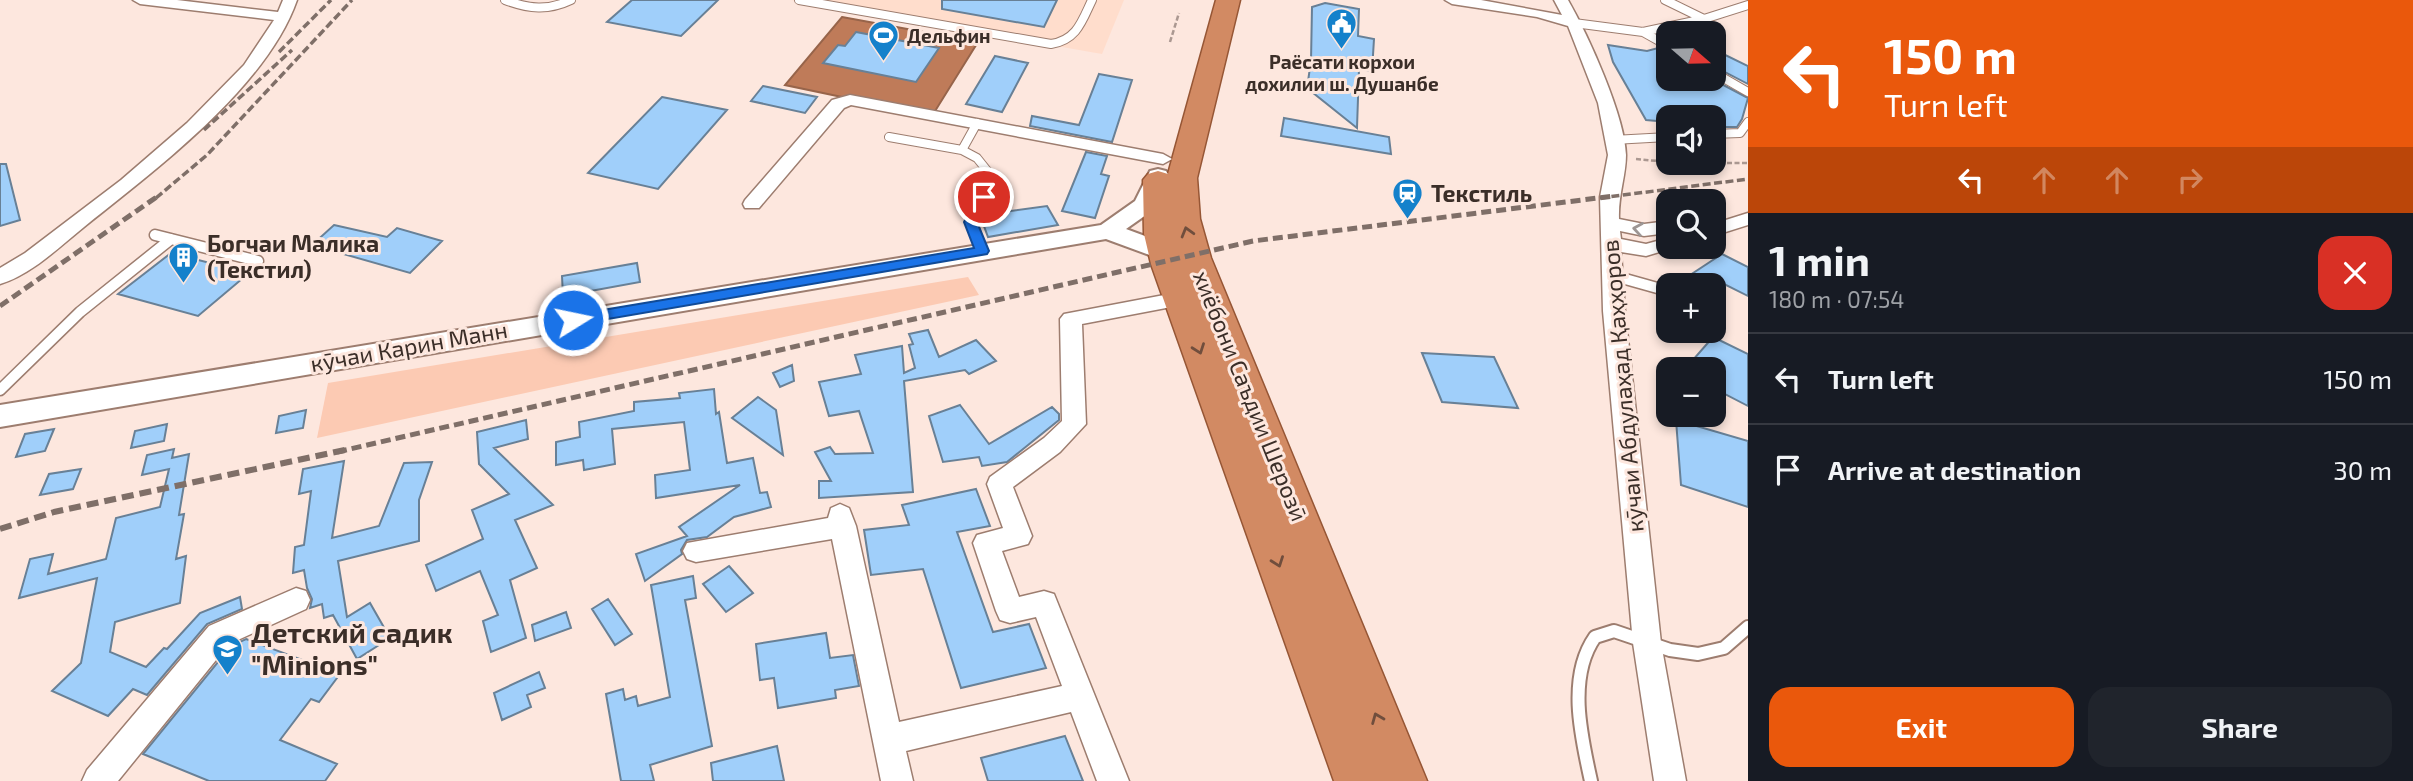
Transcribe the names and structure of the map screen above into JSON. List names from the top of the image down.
{
  "streets": {
    "highway": ["хиёбони Саъдии Шерозӣ"],
    "street": ["кӯчаи Карин Манн", "кӯчаи Абдулаҳад Қаҳҳоров"]
  },
  "crossings": [
    ["кӯчаи Карин Манн", "хиёбони Саъдии Шерозӣ"]
  ],
  "places": {
    "public building": ["Раёсати корхои дохилии ш. Душанбе"],
    "sports": ["Дельфин"],
    "station": ["Текстиль"],
    "building": ["Богчаи Малика (Текстил)"],
    "school or university": ["Детский садик \"Minions\""]
  },
  "north": "right",
  "page": {
    "turn": ["150 m", "Turn left"],
    "map_buttons": ["+", "−"],
    "heading": ["1 min", "180 m · 07:54"],
    "list": [
      {
        "name": "Turn left",
        "value": "150 m"
      },
      {
        "name": "Arrive at destination",
        "value": "30 m"
      }
    ],
    "buttons": ["Exit", "Share"]
  }
}
